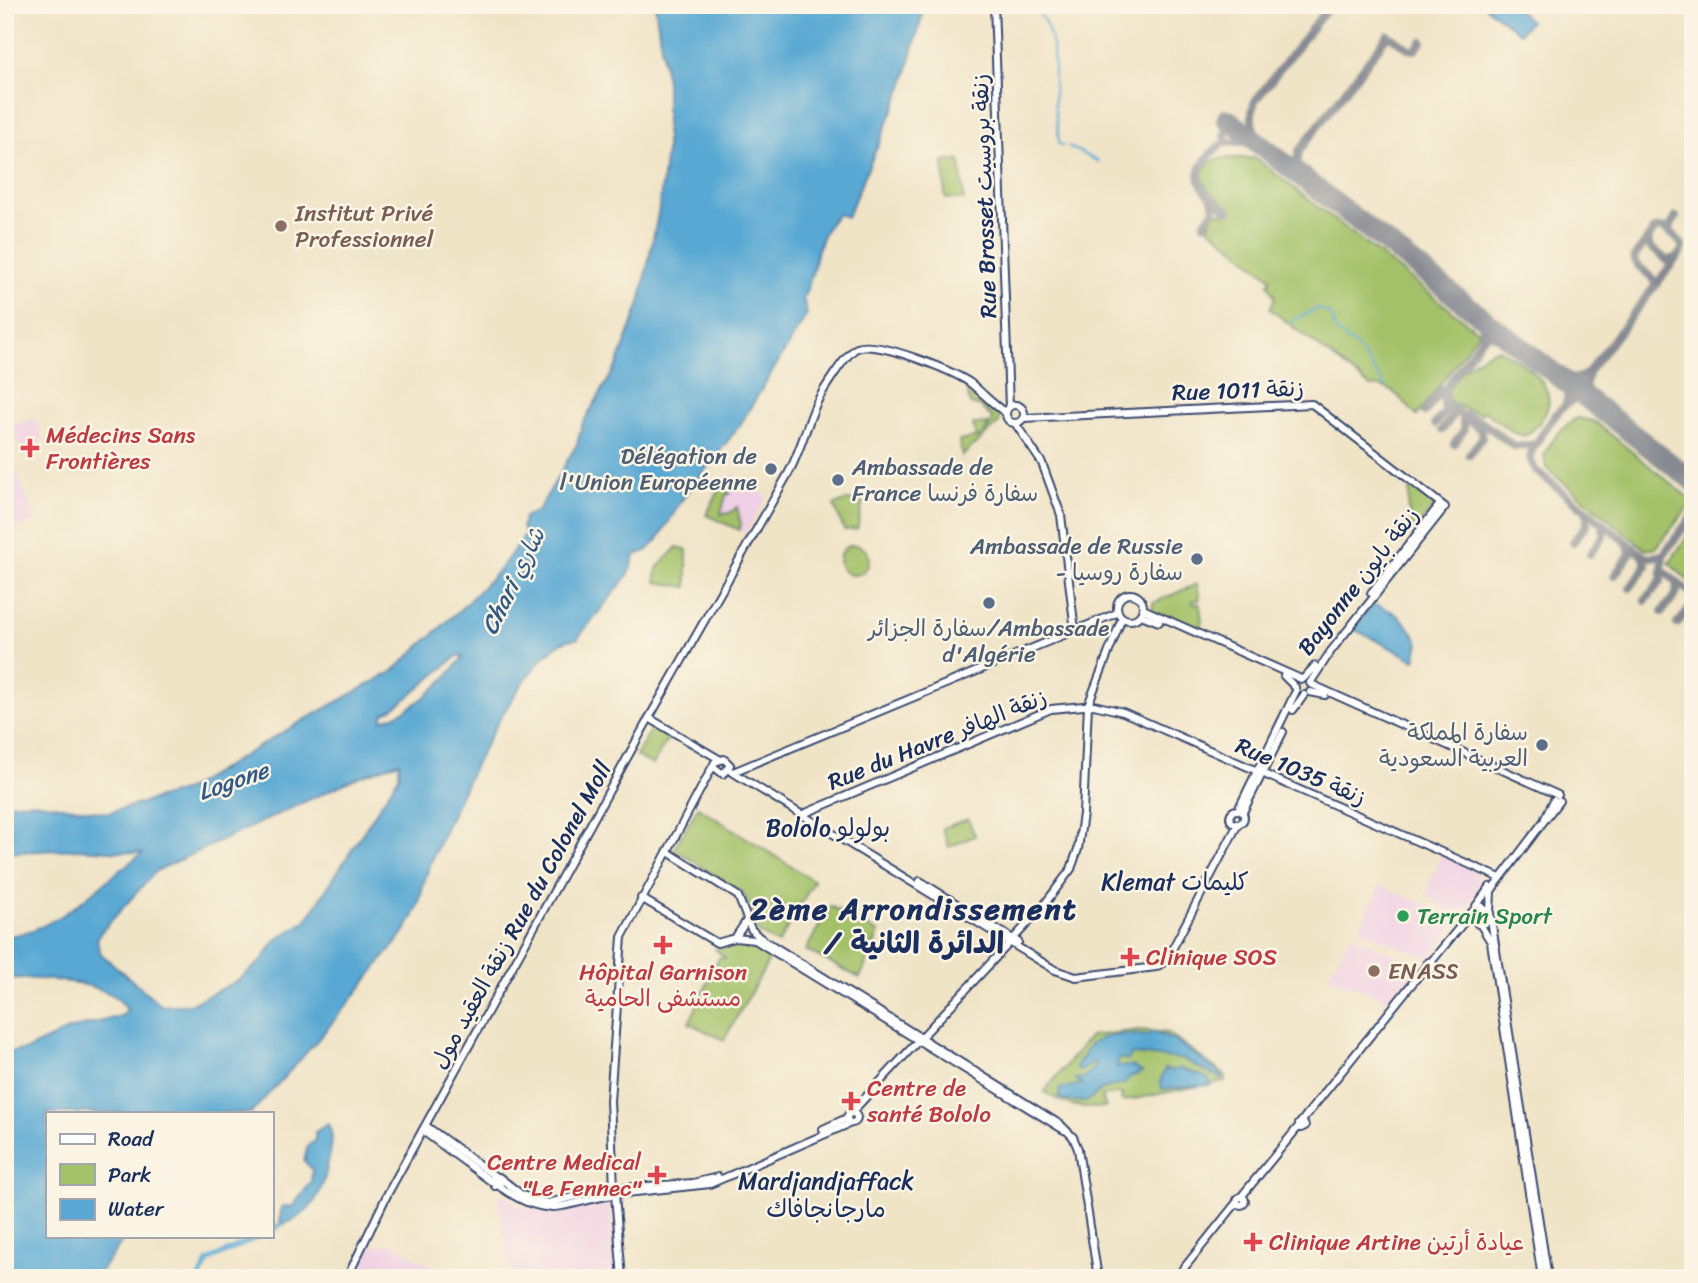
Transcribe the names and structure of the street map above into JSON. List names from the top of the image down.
{
  "streets": {
    "main road": [
      "Rue Brosset زنقة بروسيت",
      "Rue 1011 زنقة",
      "Bayonne زنقة بايون",
      "Rue du Havre زنقة الهافر",
      "Rue 1035 زنقة",
      "زنقة العقيد مول Rue du Colonel Moll"
    ]
  },
  "crossings": [
    ["Rue Brosset زنقة بروسيت", "زنقة العقيد مول Rue du Colonel Moll"],
    ["Rue 1011 زنقة", "Bayonne زنقة بايون"],
    ["Bayonne زنقة بايون", "Rue 1035 زنقة"],
    ["Rue du Havre زنقة الهافر", "Rue 1035 زنقة"]
  ],
  "districts": [
    "Bololo بولولو",
    "Klemat كليمات",
    "2ème Arrondissement / الدائرة الثانية",
    "Mardjandjaffack مارجانجافاك"
  ],
  "water": ["Chari شاري", "Logone"],
  "places": {
    "other": [
      "Institut Privé Professionnel",
      "Délégation de l'Union Européenne",
      "Ambassade de France سفارة فرنسا",
      "Ambassade de Russie - سفارة روسيا",
      "سفارة الجزائر/Ambassade d'Algérie",
      "سفارة المملكة العربية السعودية",
      "Terrain Sport",
      "ENASS"
    ],
    "health": [
      "Médecins Sans Frontières",
      "Hôpital Garnison مستشفى الحامية",
      "Clinique SOS",
      "Centre de santé Bololo",
      "Centre Medical \"Le Fennec\"",
      "Clinique Artine عيادة أرتين"
    ]
  },
  "legend": ["Road", "Park", "Water"]
}
